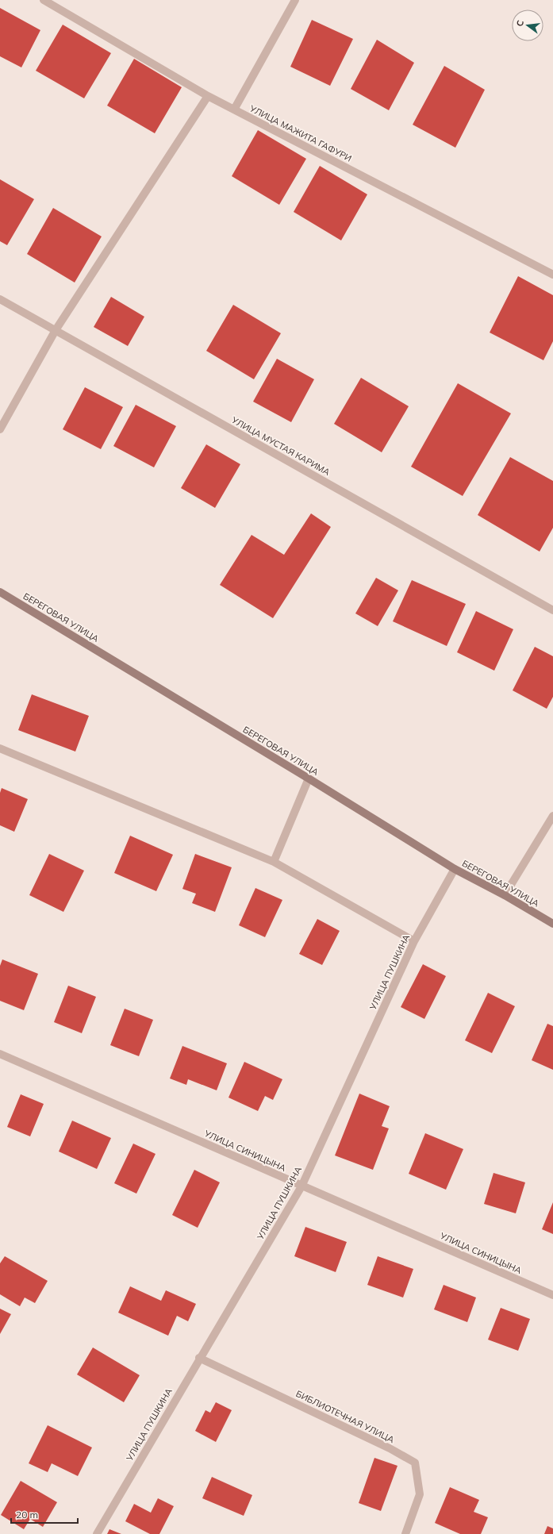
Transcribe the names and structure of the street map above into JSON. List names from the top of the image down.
{
  "streets": {
    "main road": ["БЕРЕГОВАЯ УЛИЦА"],
    "street": [
      "УЛИЦА МАЖИТА ГАФУРИ",
      "УЛИЦА МУСТАЯ КАРИМА",
      "УЛИЦА ПУШКИНА",
      "УЛИЦА СИНИЦЫНА",
      "БИБЛИОТЕЧНАЯ УЛИЦА"
    ]
  },
  "crossings": [
    ["БЕРЕГОВАЯ УЛИЦА", "УЛИЦА ПУШКИНА"],
    ["УЛИЦА ПУШКИНА", "УЛИЦА СИНИЦЫНА"],
    ["УЛИЦА ПУШКИНА", "БИБЛИОТЕЧНАЯ УЛИЦА"]
  ],
  "scale_bar": "20 m",
  "north": "left"
}
